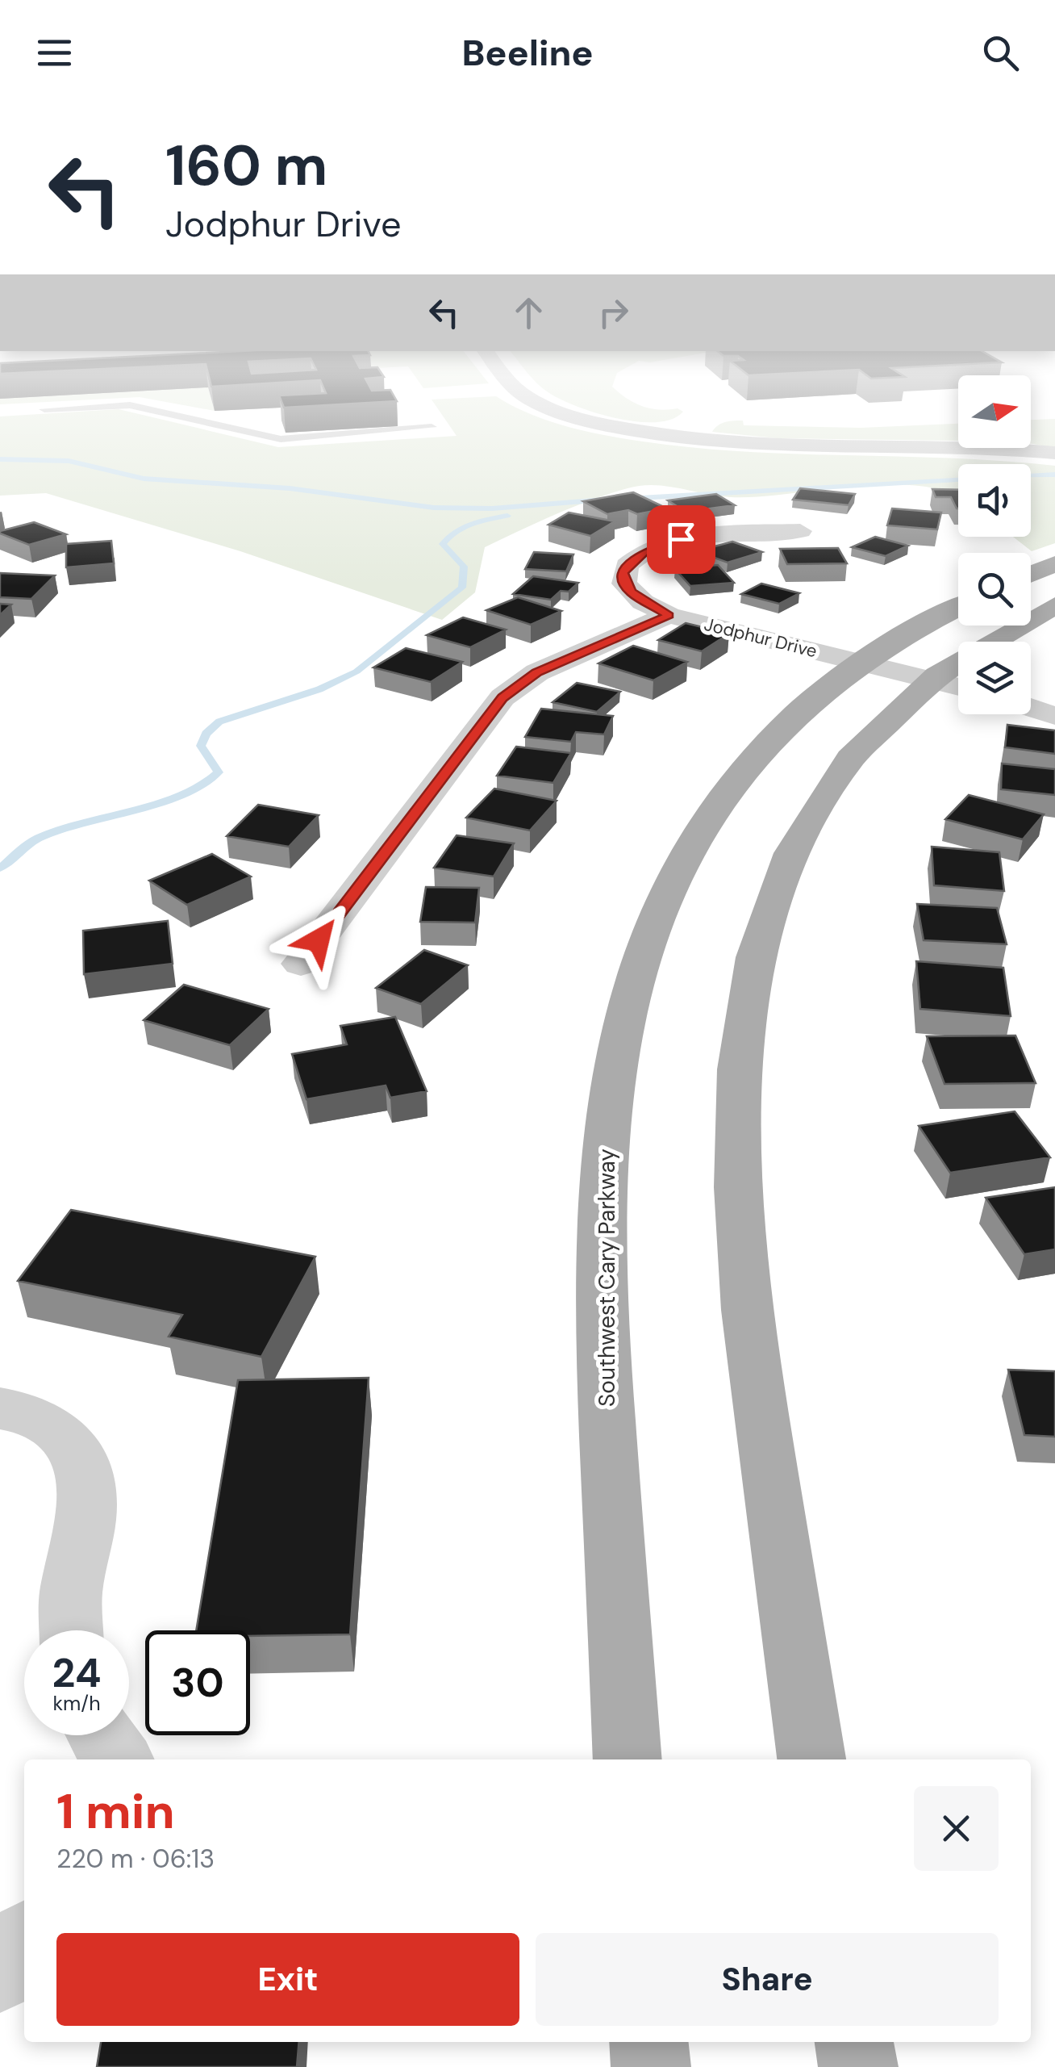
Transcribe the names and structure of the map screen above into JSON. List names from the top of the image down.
{
  "streets": {
    "main road": ["Southwest Cary Parkway"],
    "street": ["Jodphur Drive"]
  },
  "crossings": [
    ["Jodphur Drive", "Southwest Cary Parkway"]
  ],
  "north": "right",
  "page": {
    "header": "Beeline",
    "turn": ["160 m", "Jodphur Drive"],
    "speed": "24 km/h",
    "limit": "30",
    "heading": ["1 min", "220 m · 06:13"],
    "buttons": ["Exit", "Share"]
  }
}
